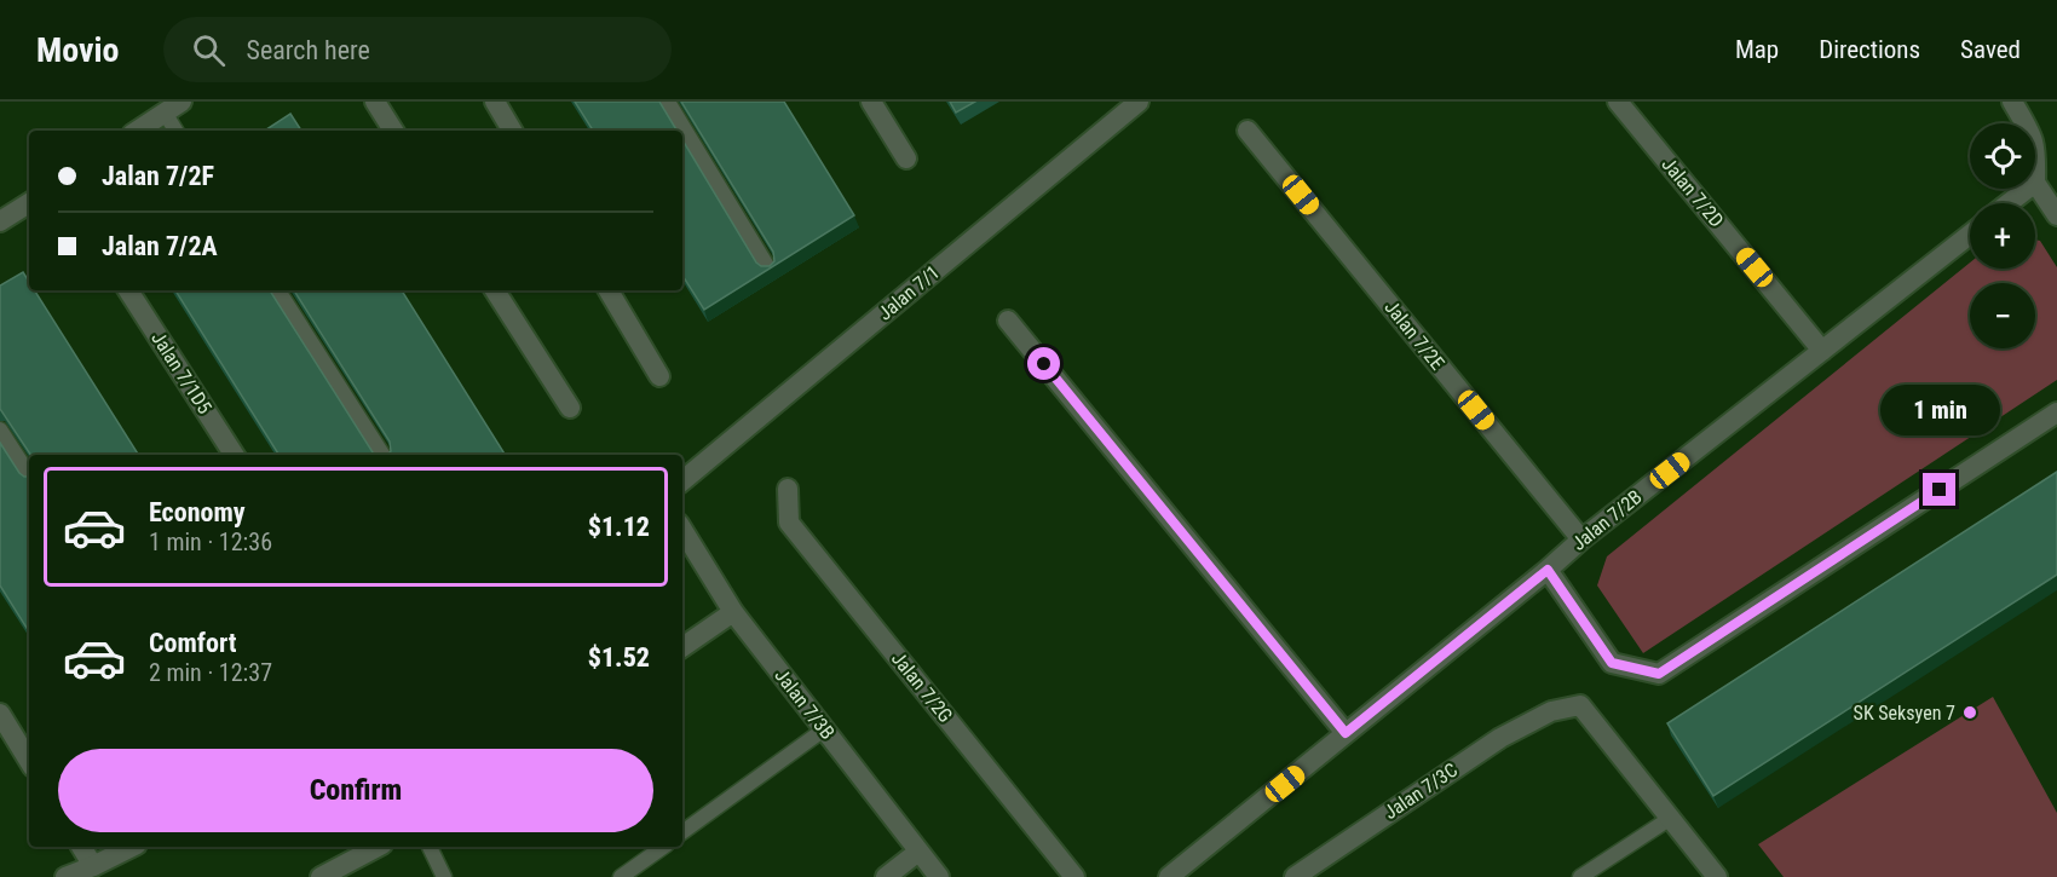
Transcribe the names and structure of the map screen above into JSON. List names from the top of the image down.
{
  "streets": {
    "street": [
      "Jalan 7/2D",
      "Jalan 7/1",
      "Jalan 7/2E",
      "Jalan 7/1D5",
      "Jalan 7/2B",
      "Jalan 7/2G",
      "Jalan 7/3B",
      "Jalan 7/3C"
    ]
  },
  "crossings": [
    ["Jalan 7/2D", "Jalan 7/2B"],
    ["Jalan 7/2E", "Jalan 7/2B"]
  ],
  "places": ["SK Seksyen 7"],
  "page": {
    "header": "Movio",
    "search": "Search here",
    "nav": ["Map", "Directions", "Saved"],
    "map_buttons": ["+", "−"],
    "banner": ["Jalan 7/2F", "Jalan 7/2A"],
    "bubble": "1 min",
    "list": [
      {
        "name": "Economy",
        "note": "1 min · 12:36",
        "value": "$1.12"
      },
      {
        "name": "Comfort",
        "note": "2 min · 12:37",
        "value": "$1.52"
      }
    ],
    "buttons": "Confirm"
  }
}
